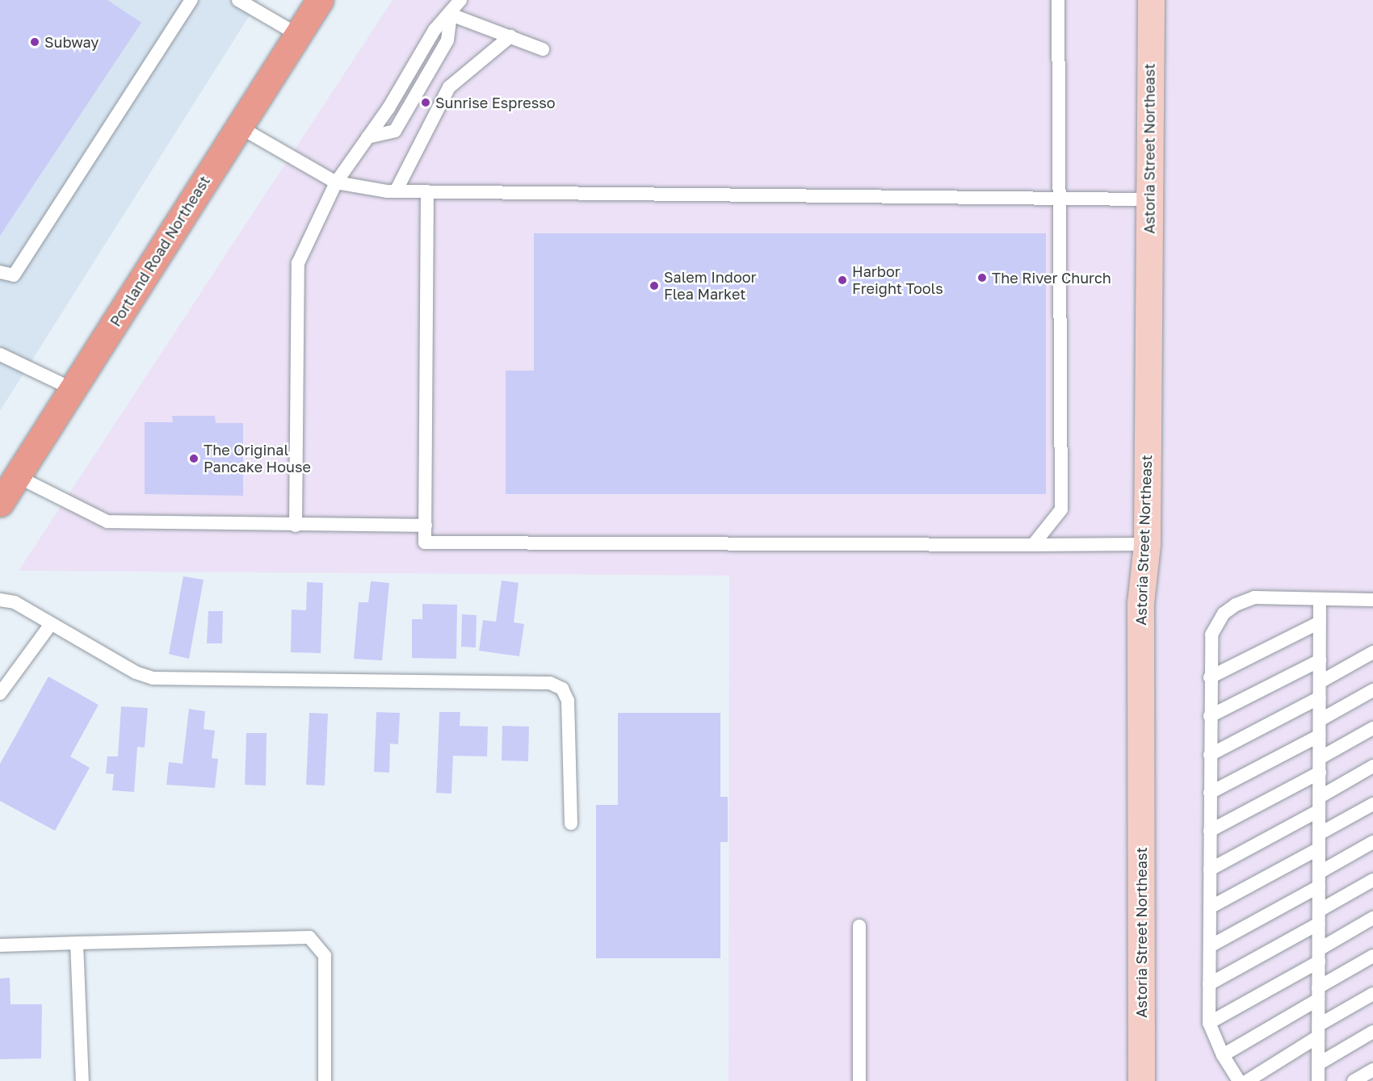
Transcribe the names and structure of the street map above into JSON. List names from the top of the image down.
{
  "streets": {
    "main road": ["Portland Road Northeast"],
    "street": ["Astoria Street Northeast"]
  },
  "places": [
    "Subway",
    "Sunrise Espresso",
    "The River Church",
    "Harbor Freight Tools",
    "Salem Indoor Flea Market",
    "The Original Pancake House"
  ]
}
